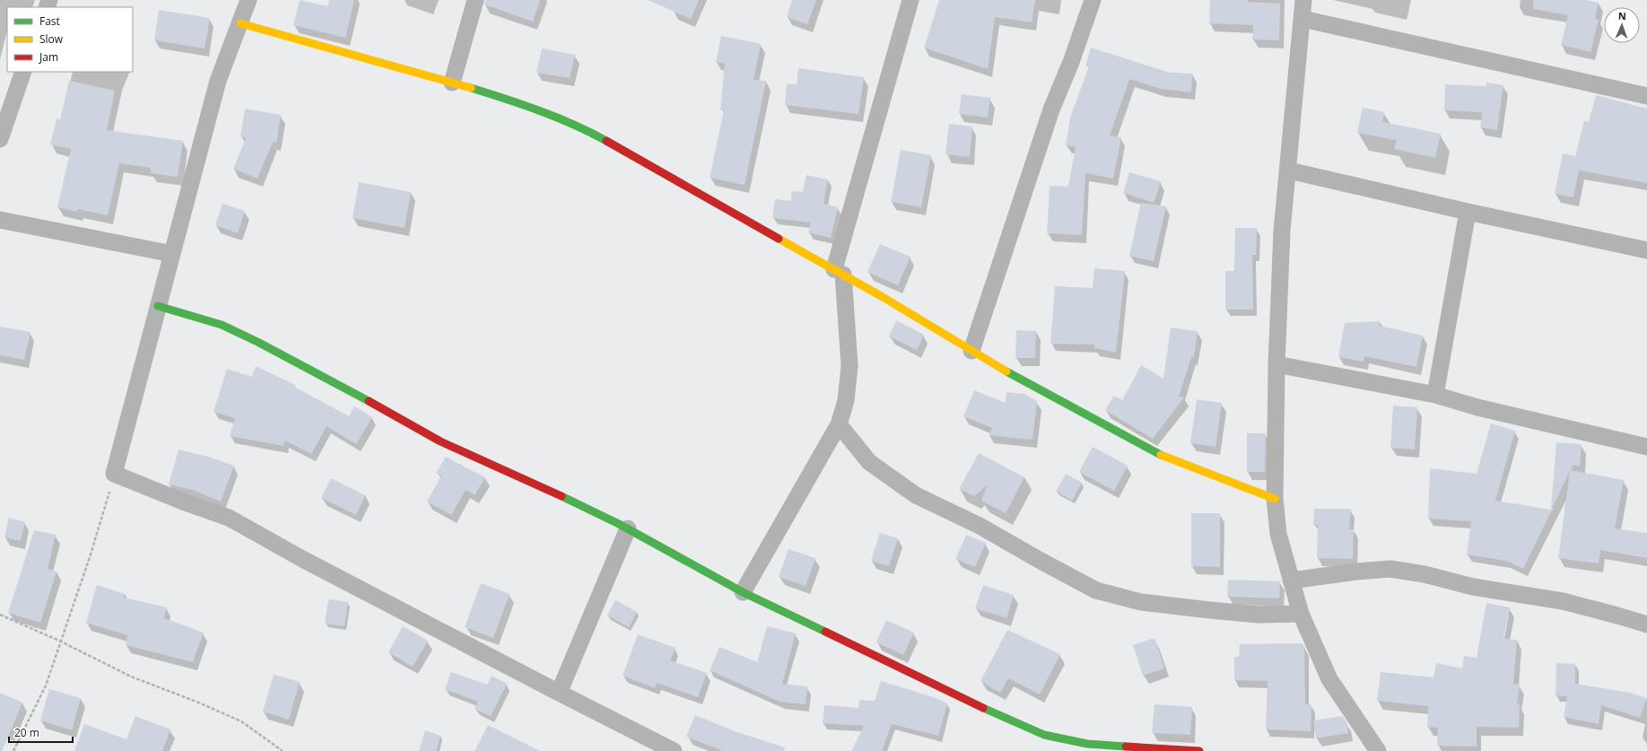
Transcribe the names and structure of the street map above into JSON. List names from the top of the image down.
{
  "legend": ["Fast", "Slow", "Jam"],
  "scale_bar": "20 m",
  "north": "top"
}
